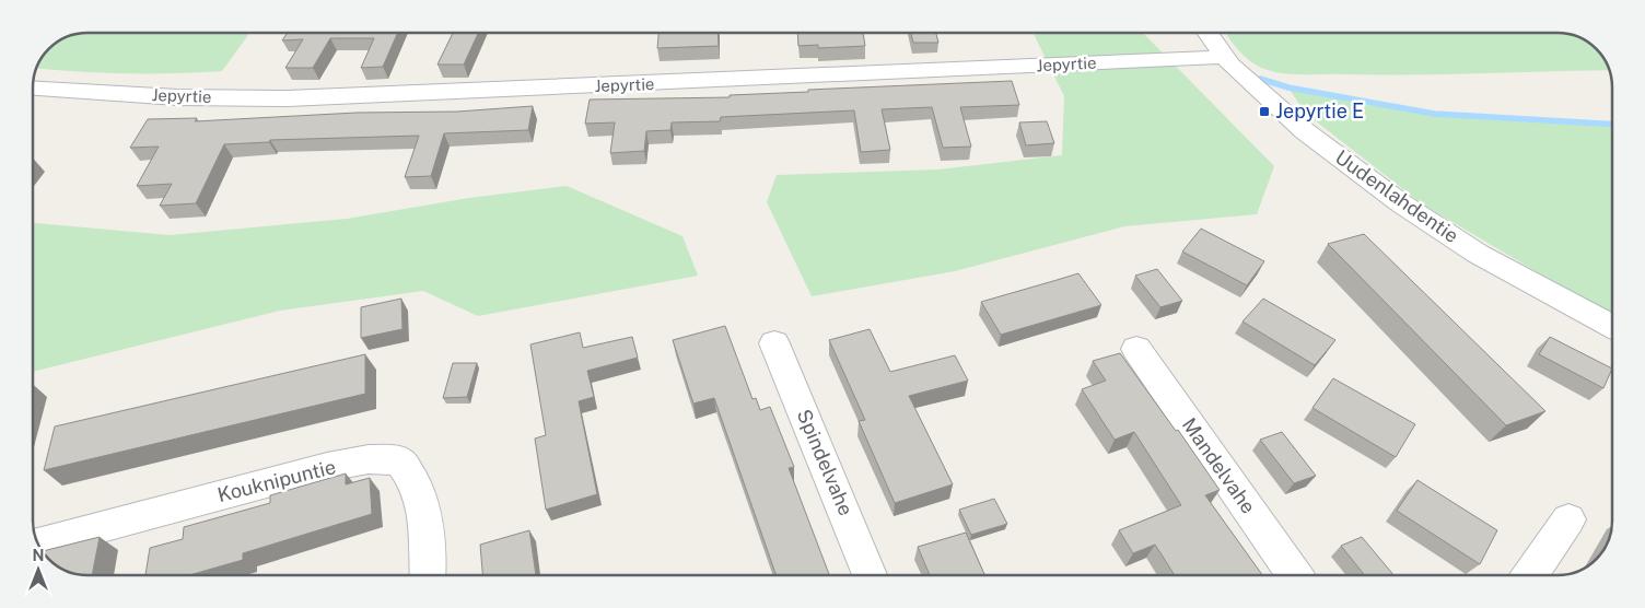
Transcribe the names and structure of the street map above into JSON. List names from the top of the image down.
{
  "streets": {
    "street": [
      "Jepyrtie",
      "Uudenlahdentie",
      "Spindelvahe",
      "Mandelvahe",
      "Kouknipuntie"
    ]
  },
  "crossings": [
    ["Jepyrtie", "Uudenlahdentie"]
  ],
  "places": {
    "transit": ["Jepyrtie E"]
  },
  "north": "top"
}
